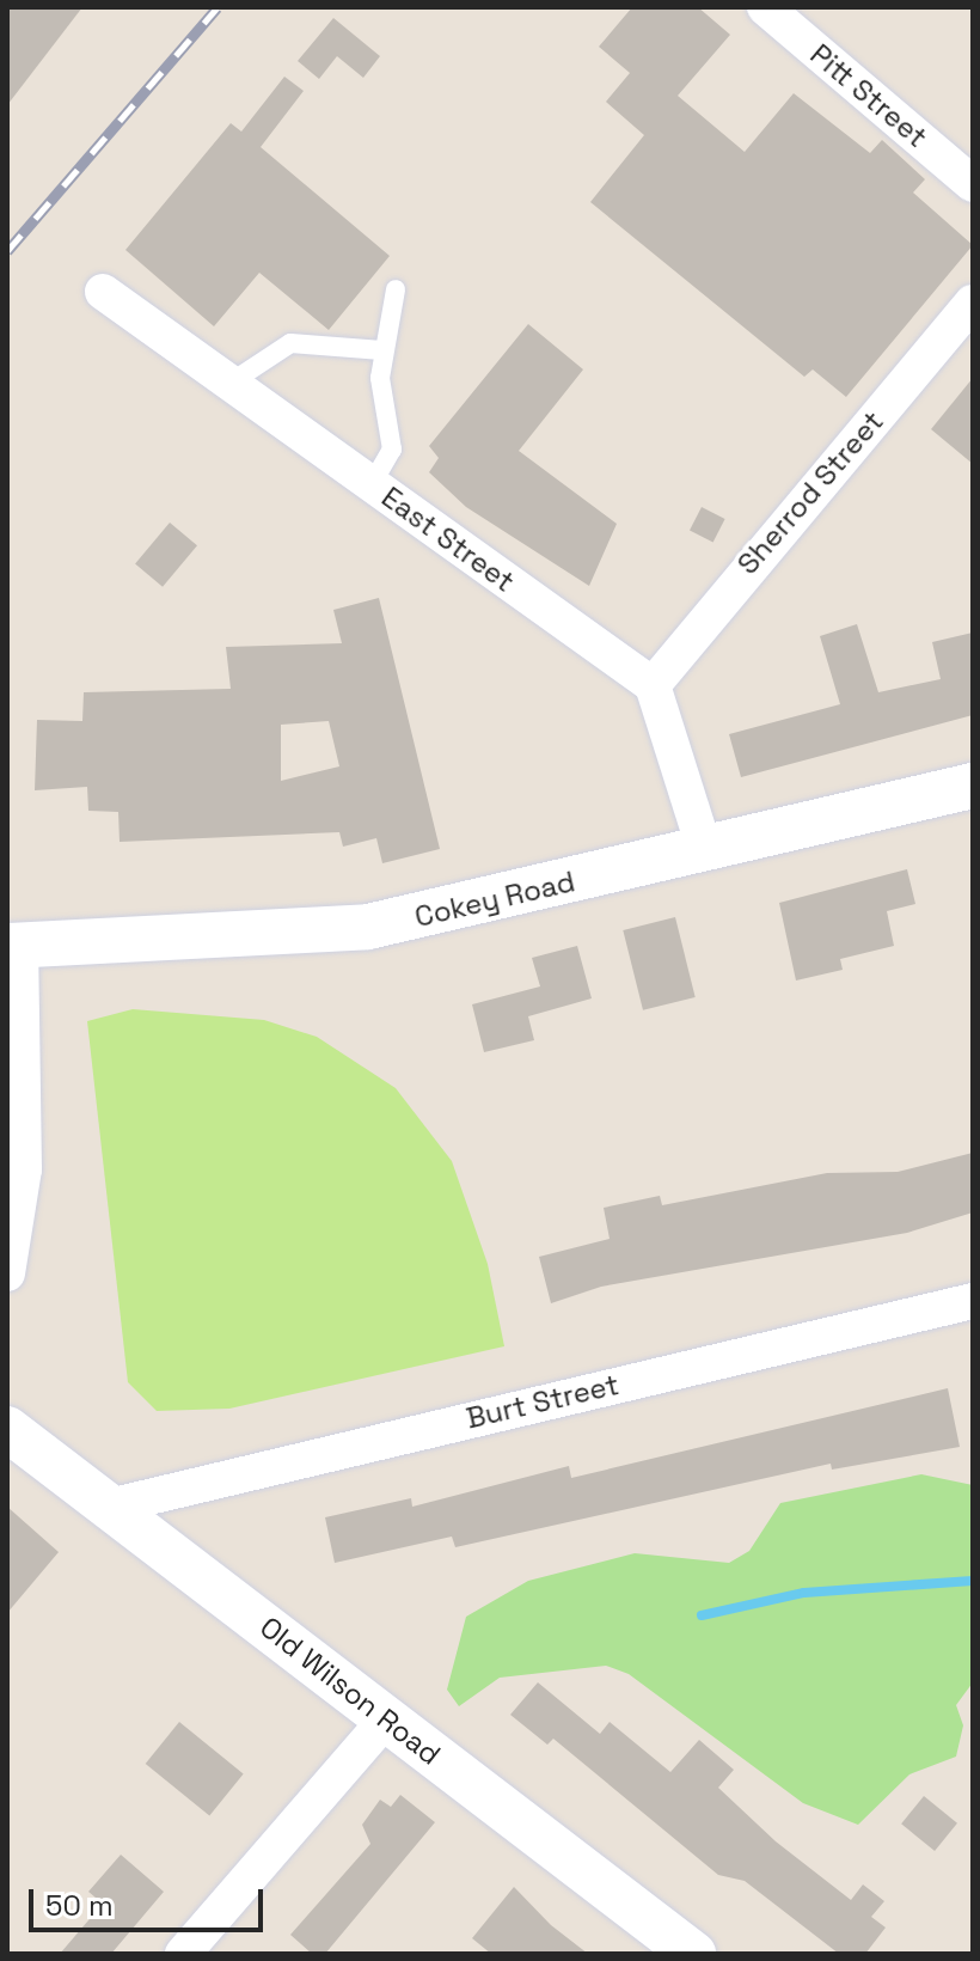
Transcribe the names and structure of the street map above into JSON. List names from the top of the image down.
{
  "streets": {
    "street": [
      "Pitt Street",
      "Sherrod Street",
      "East Street",
      "Cokey Road",
      "Burt Street",
      "Old Wilson Road"
    ]
  },
  "crossings": [
    ["Sherrod Street", "East Street"],
    ["Burt Street", "Old Wilson Road"]
  ],
  "scale_bar": "50 m"
}
